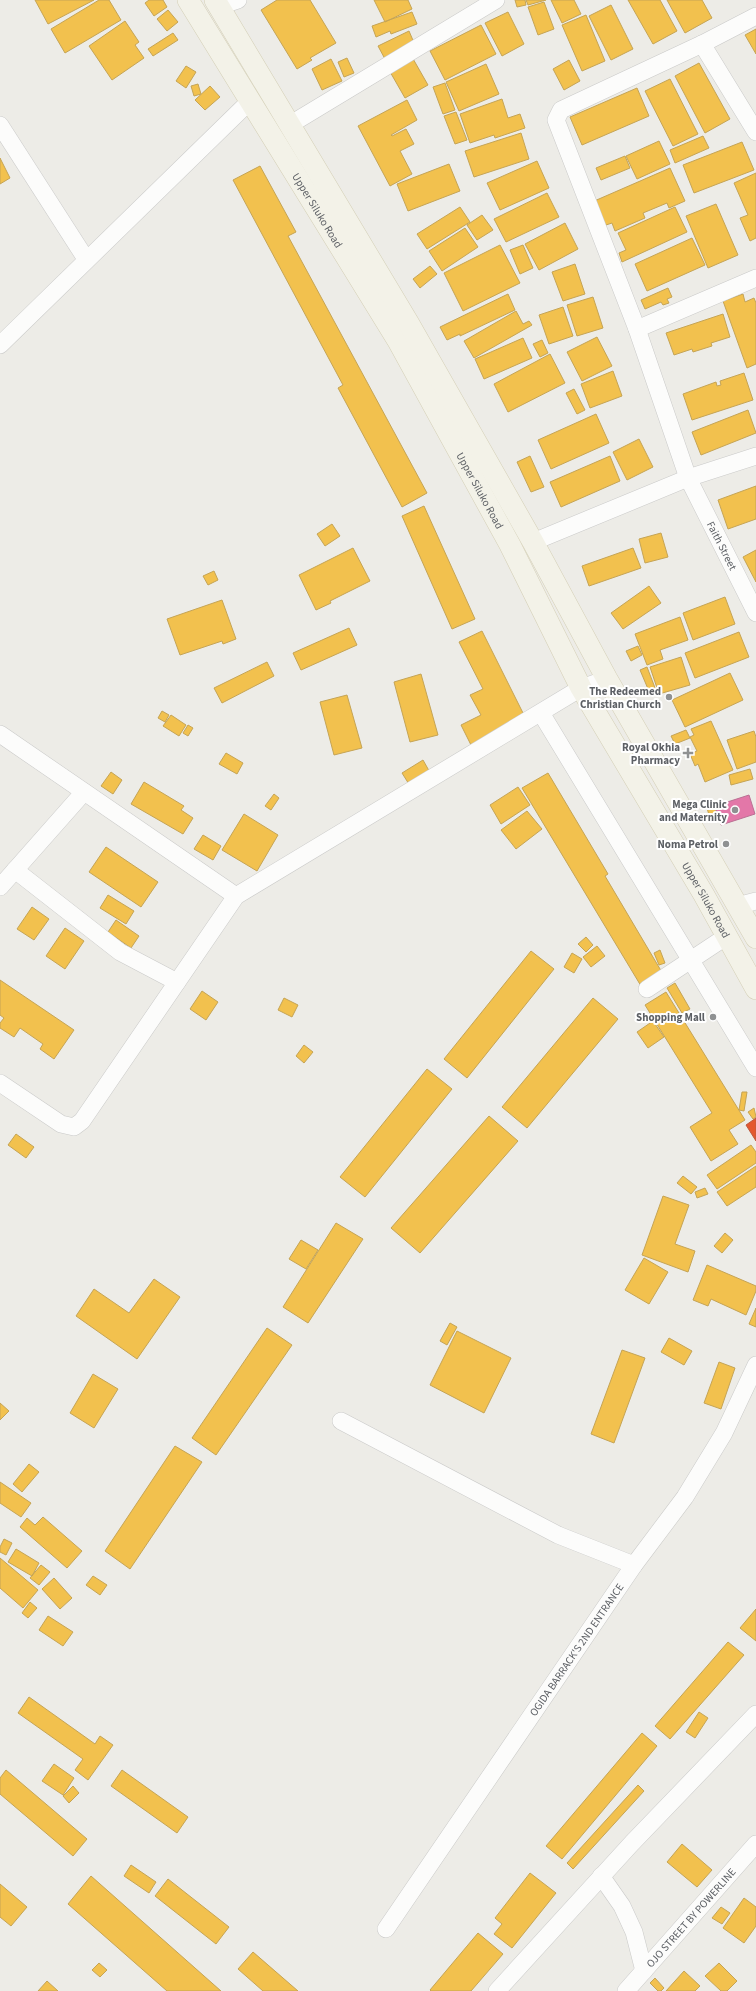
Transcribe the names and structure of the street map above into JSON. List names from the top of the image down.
{
  "streets": {
    "main road": ["Upper Siluko Road"],
    "street": ["Faith Street", "OGIDA BARRACK'S 2ND ENTRANCE", "OJO STREET BY POWERLINE"]
  },
  "places": {
    "other": [
      "The Redeemed Christian Church",
      "Mega Clinic and Maternity",
      "Noma Petrol",
      "Shopping Mall"
    ],
    "health": ["Royal Okhia Pharmacy"]
  }
}
